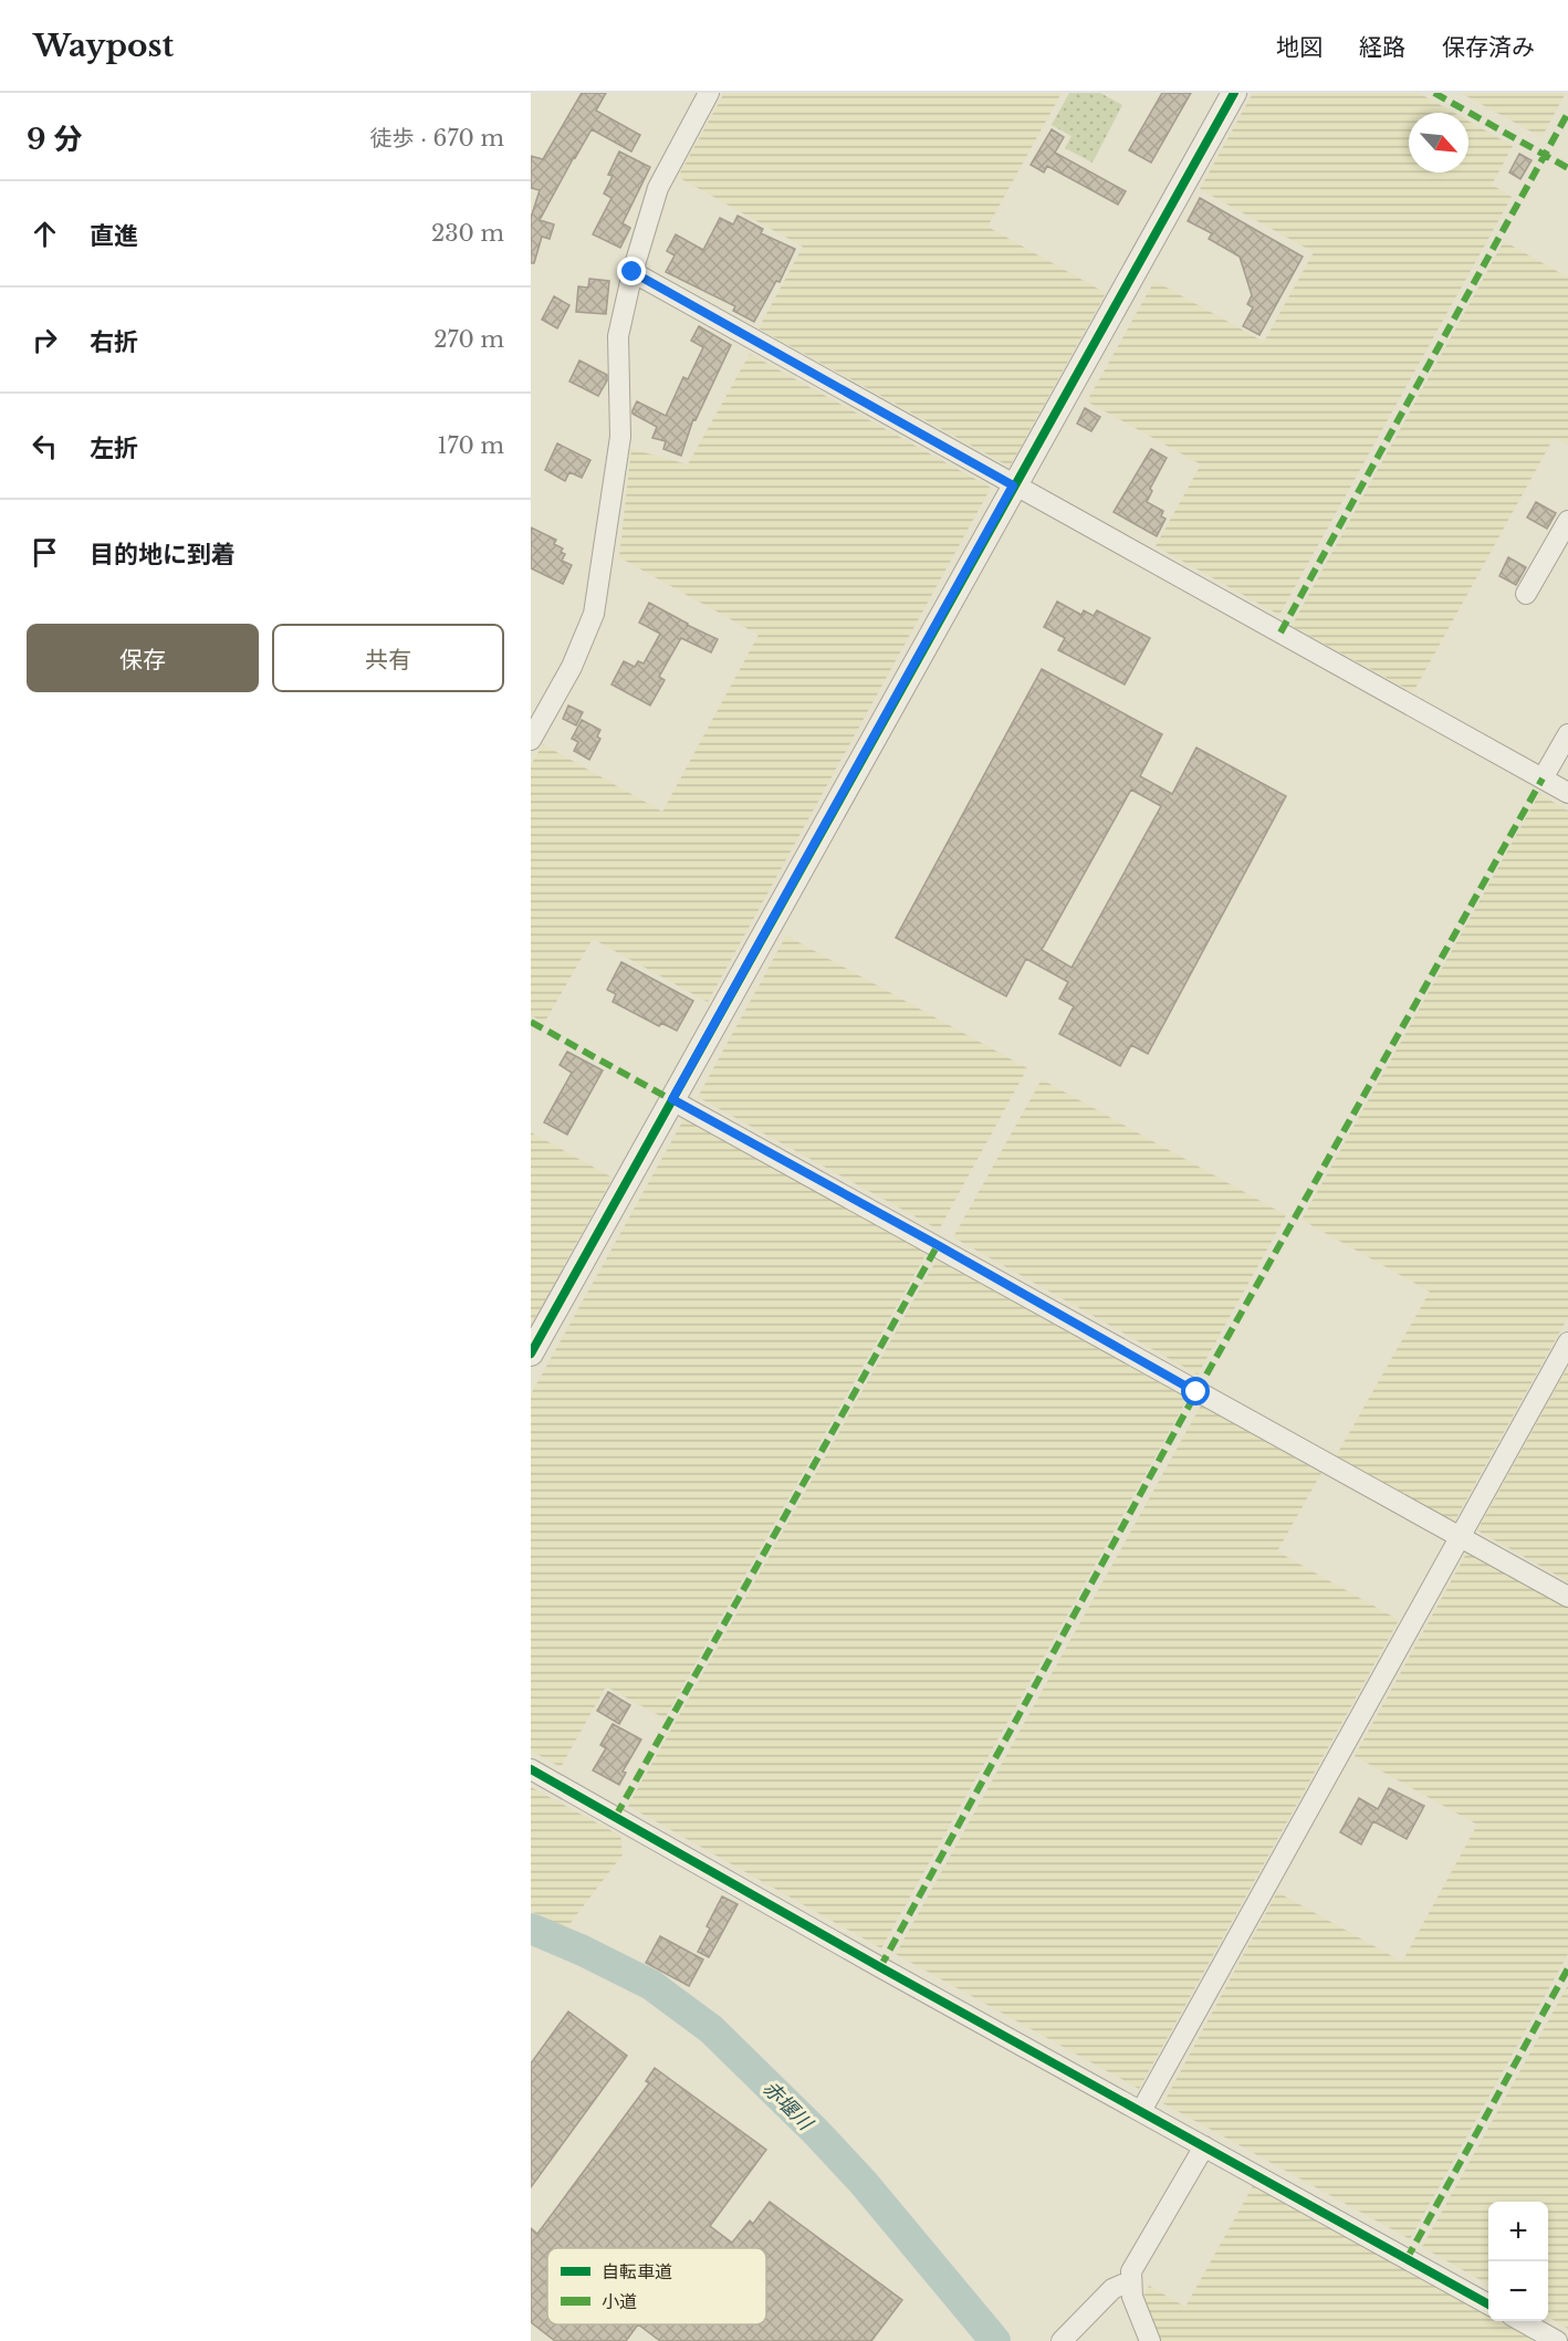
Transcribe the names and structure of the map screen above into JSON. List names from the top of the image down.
{
  "water": ["赤堰川"],
  "legend": ["自転車道", "小道"],
  "north": "bottom right",
  "page": {
    "header": "Waypost",
    "nav": ["地図", "経路", "保存済み"],
    "heading": ["9 分", "徒歩 · 670 m"],
    "list": [
      ["直進", "230 m"],
      ["右折", "270 m"],
      ["左折", "170 m"],
      "目的地に到着"
    ],
    "buttons": ["保存", "共有"],
    "map_buttons": ["+", "−"]
  }
}
